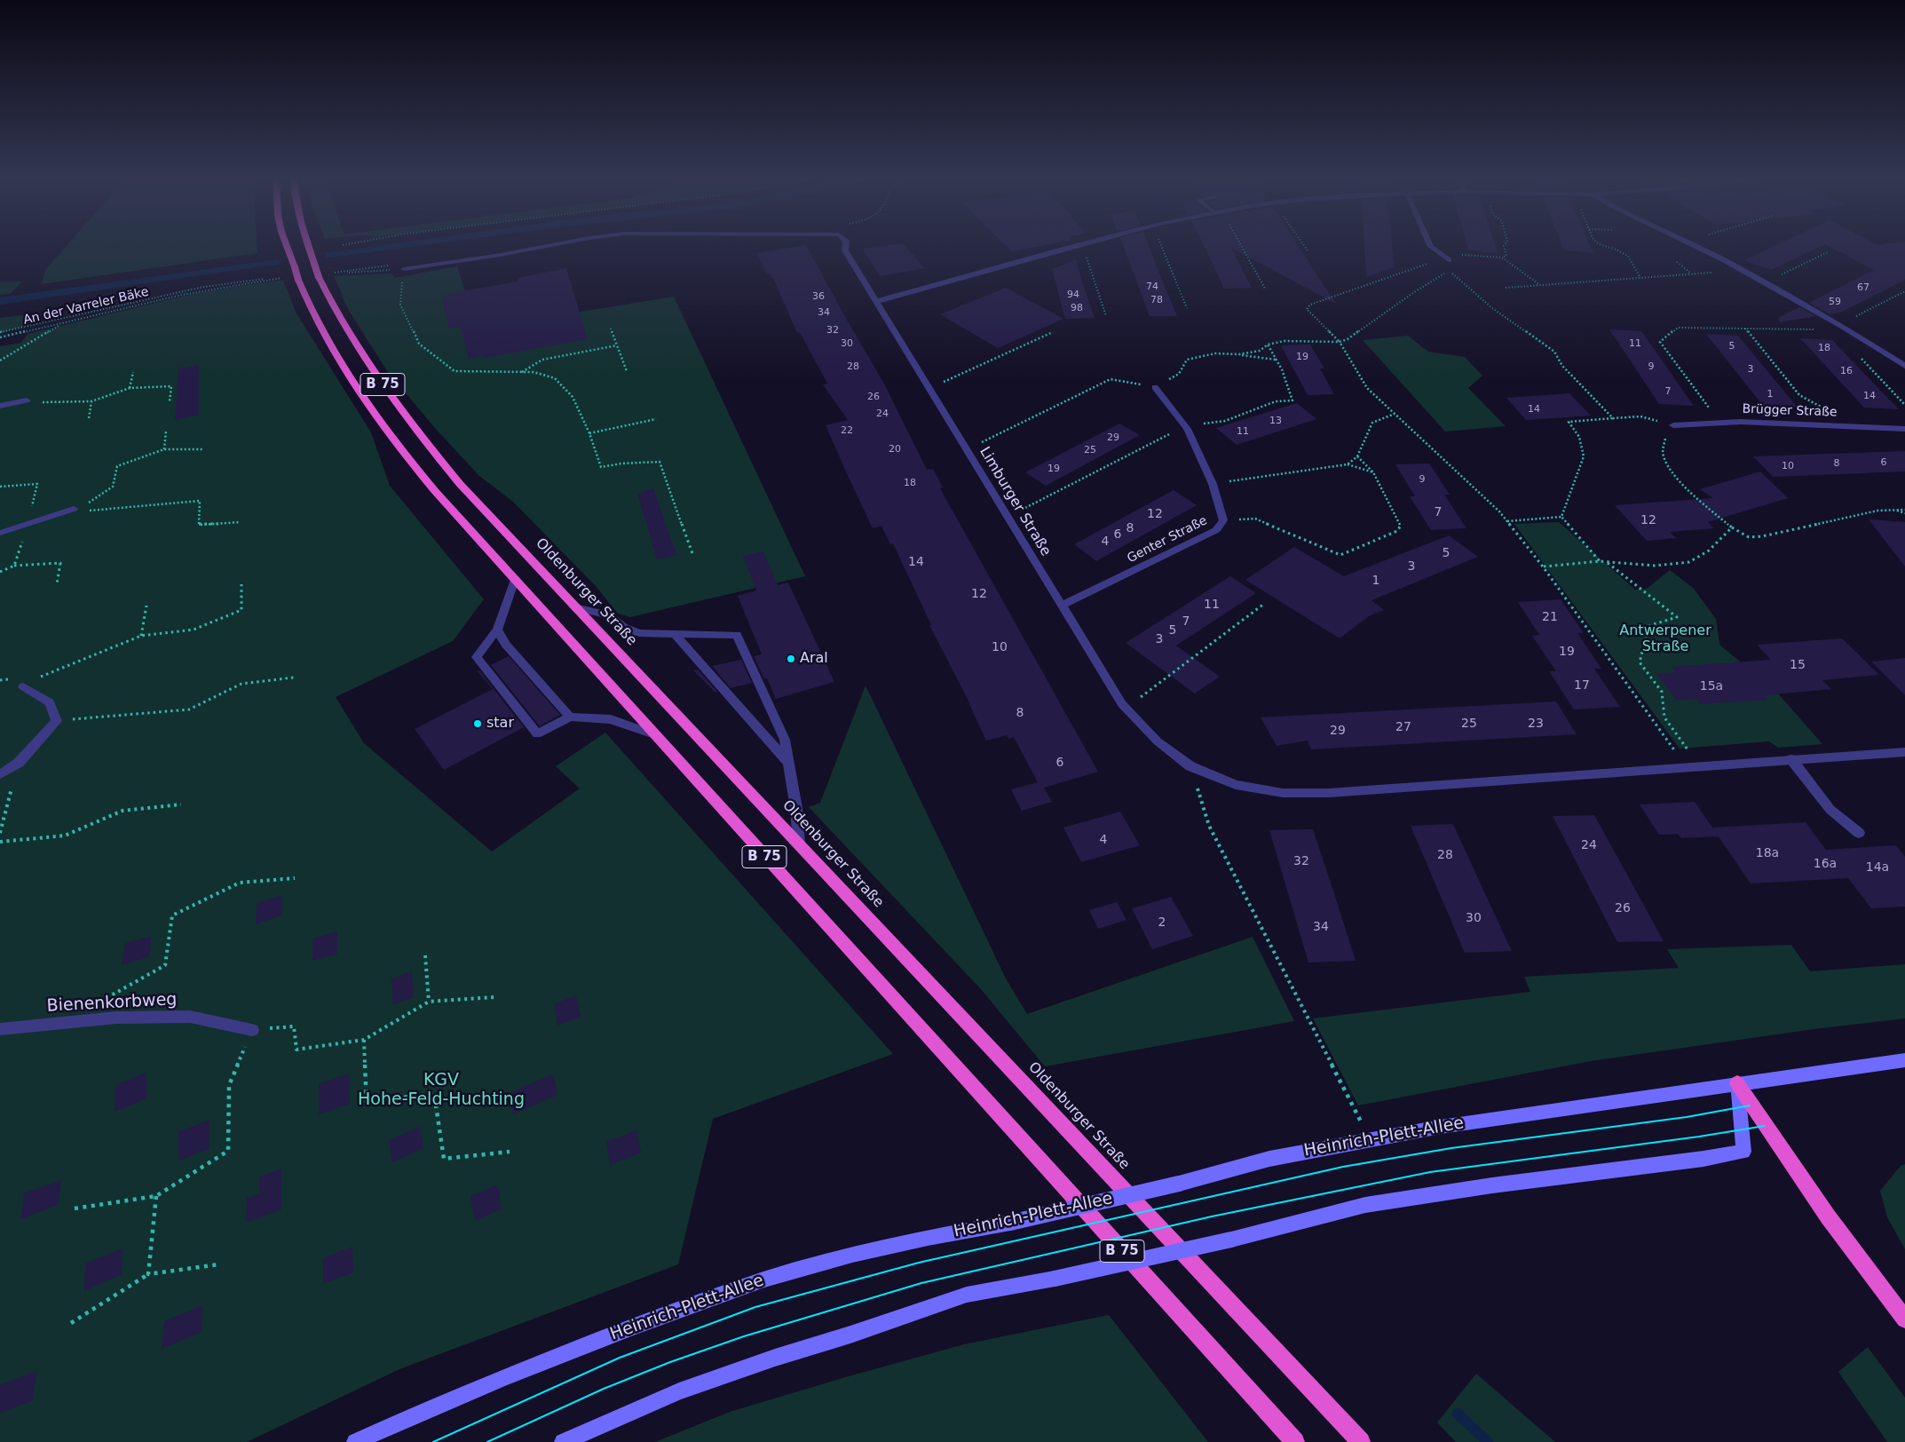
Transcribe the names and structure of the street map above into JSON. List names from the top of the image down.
{
  "streets": {
    "highway": ["B 75", "Oldenburger Straße"],
    "main road": ["Heinrich-Plett-Allee"],
    "street": [
      "Brügger Straße",
      "Limburger Straße",
      "Genter Straße",
      "Bienenkorbweg"
    ],
    "path": ["An der Varreler Bäke"]
  },
  "crossings": [
    ["Limburger Straße", "Genter Straße"]
  ],
  "parks": ["Antwerpener Straße", "KGV Hohe-Feld-Huchting"],
  "places": ["Aral", "star"],
  "house_numbers": [
    "74",
    "67",
    "94",
    "36",
    "78",
    "59",
    "98",
    "34",
    "32",
    "30",
    "11",
    "5",
    "18",
    "19",
    "28",
    "9",
    "3",
    "16",
    "7",
    "1",
    "14",
    "26",
    "14",
    "24",
    "13",
    "22",
    "11",
    "29",
    "20",
    "25",
    "6",
    "8",
    "10",
    "19",
    "9",
    "18",
    "7",
    "12",
    "12",
    "8",
    "6",
    "4",
    "5",
    "14",
    "3",
    "1",
    "12",
    "11",
    "21",
    "7",
    "5",
    "3",
    "10",
    "19",
    "15",
    "17",
    "15a",
    "8",
    "25",
    "23",
    "27",
    "29",
    "6",
    "4",
    "24",
    "18a",
    "28",
    "32",
    "16a",
    "14a",
    "26",
    "30",
    "2",
    "34"
  ]
}
